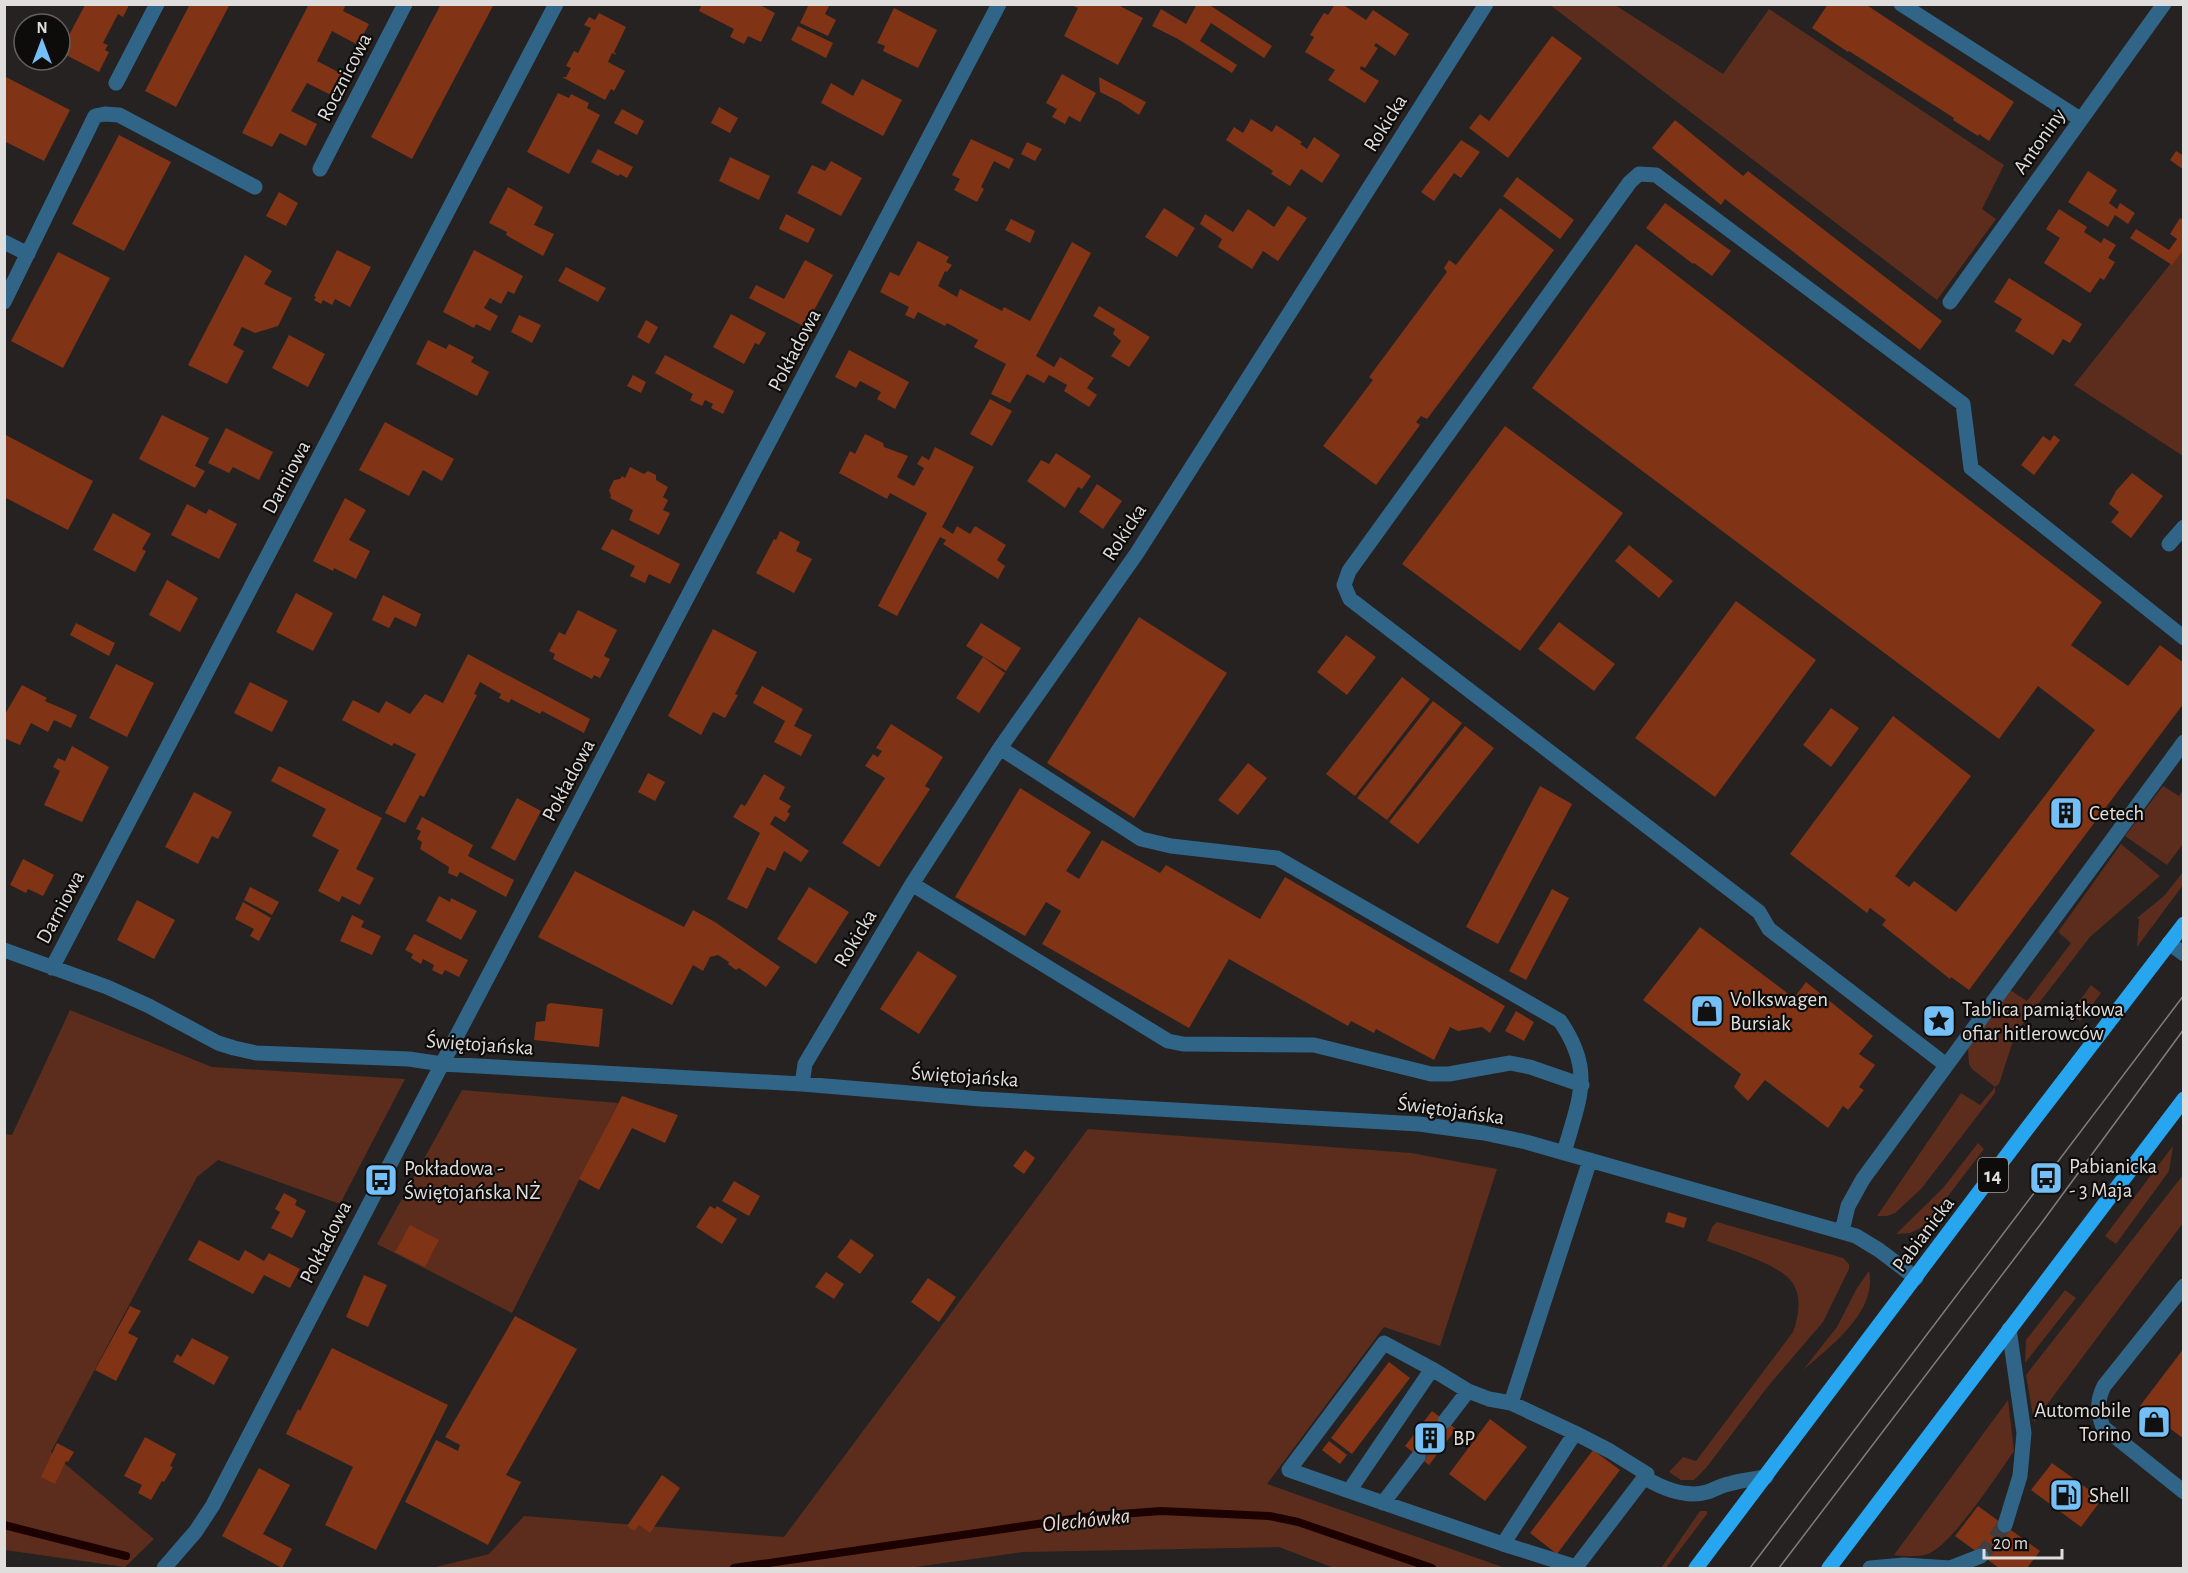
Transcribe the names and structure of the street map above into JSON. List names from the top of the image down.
{
  "streets": {
    "main road": ["14", "Pabianicka"],
    "street": [
      "Rocznicowa",
      "Rokicka",
      "Antoniny",
      "Pokładowa",
      "Darniowa",
      "Świętojańska"
    ]
  },
  "crossings": [
    ["Rokicka", "Świętojańska"],
    ["Pokładowa", "Świętojańska"],
    ["Darniowa", "Świętojańska"],
    ["Świętojańska", "Pabianicka"]
  ],
  "water": ["Olechówka"],
  "places": {
    "building": ["Cetech", "BP"],
    "shop": ["Volkswagen Bursiak", "Automobile Torino"],
    "place": ["Tablica pamiątkowa ofiar hitlerowców"],
    "bus stop": ["Pabianicka - 3 Maja", "Pokładowa - Świętojańska NŻ"],
    "fuel station": ["Shell"]
  },
  "scale_bar": "20 m",
  "north": "top"
}
